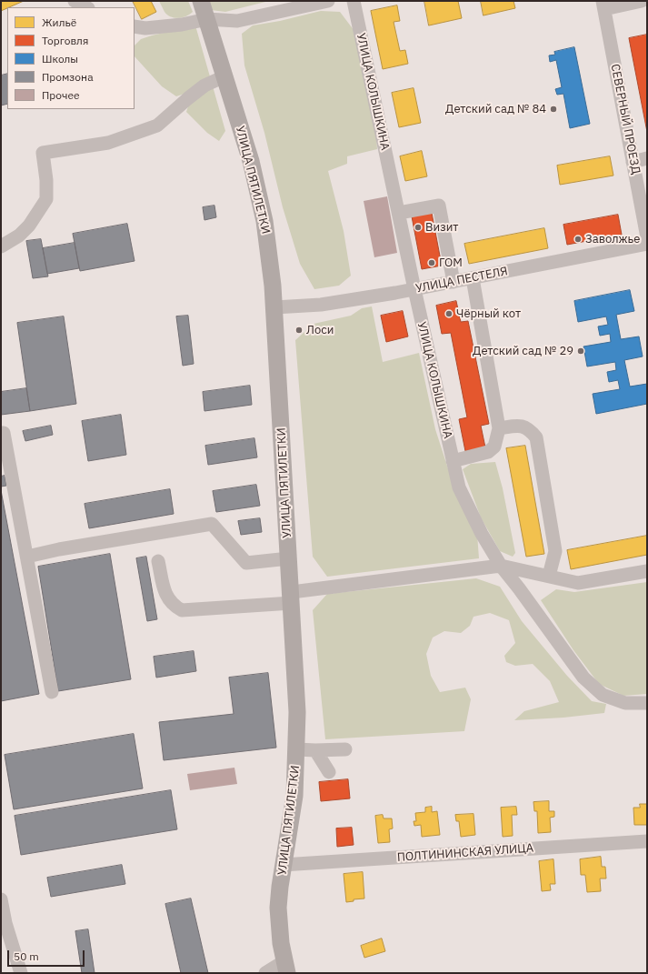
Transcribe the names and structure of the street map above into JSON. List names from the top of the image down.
{
  "streets": {
    "main road": ["УЛИЦА ПЯТИЛЕТКИ"],
    "street": [
      "УЛИЦА КОЛЫШКИНА",
      "СЕВЕРНЫЙ ПРОЕЗД",
      "УЛИЦА ПЕСТЕЛЯ",
      "ПОЛТИНИНСКАЯ УЛИЦА"
    ]
  },
  "crossings": [
    ["УЛИЦА КОЛЫШКИНА", "УЛИЦА ПЕСТЕЛЯ"],
    ["УЛИЦА ПЯТИЛЕТКИ", "УЛИЦА ПЕСТЕЛЯ"],
    ["УЛИЦА ПЯТИЛЕТКИ", "ПОЛТИНИНСКАЯ УЛИЦА"]
  ],
  "places": [
    "Детский сад № 84",
    "Визит",
    "Заволжье",
    "ГОМ",
    "Чёрный кот",
    "Лоси",
    "Детский сад № 29"
  ],
  "legend": [
    "Жильё",
    "Торговля",
    "Школы",
    "Промзона",
    "Прочее"
  ],
  "scale_bar": "50 m"
}
